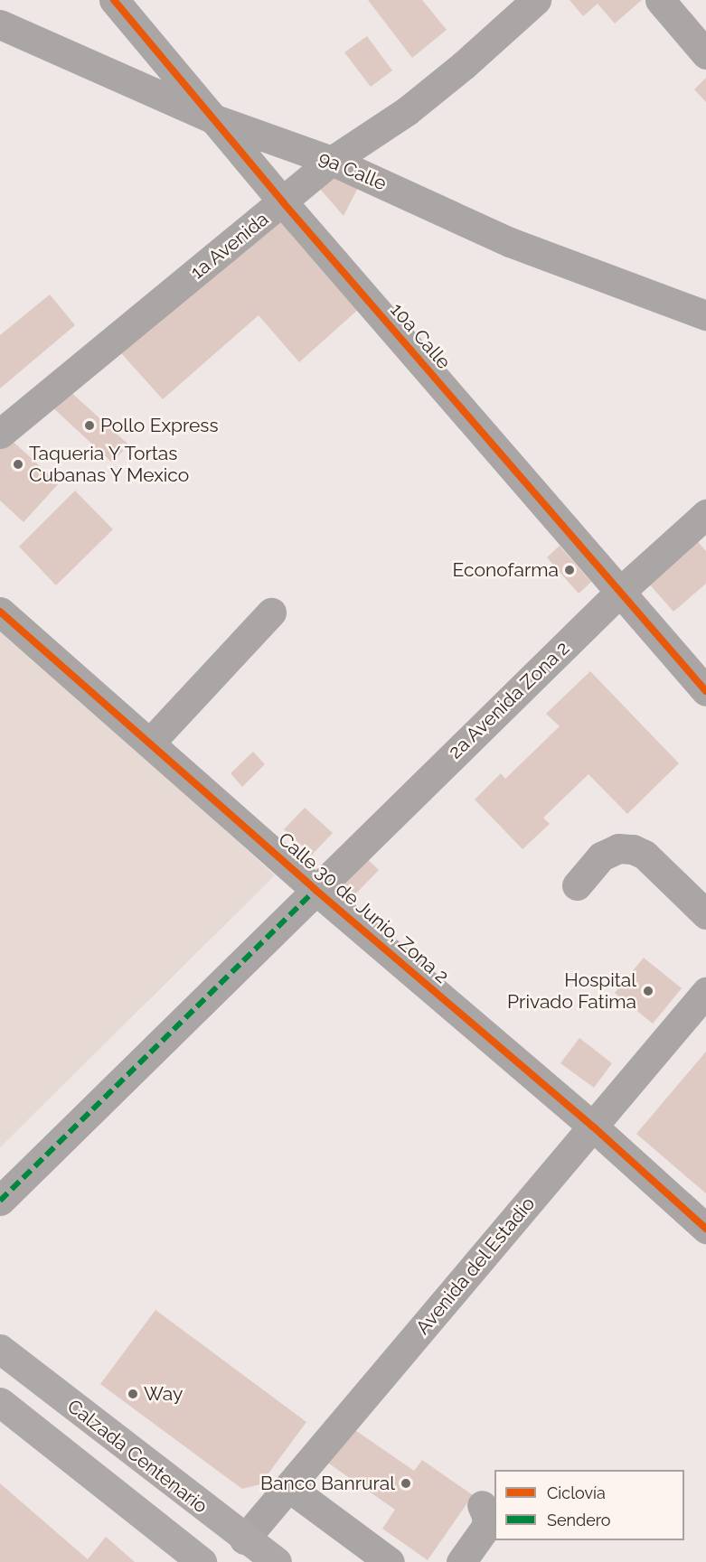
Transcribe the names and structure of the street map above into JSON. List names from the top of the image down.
{
  "streets": {
    "main road": ["Calzada Centenario"],
    "street": [
      "9a Calle",
      "1a Avenida",
      "10a Calle",
      "2a Avenida Zona 2",
      "Calle 30 de Junio, Zona 2",
      "Avenida del Estadio"
    ]
  },
  "crossings": [
    ["9a Calle", "1a Avenida"],
    ["9a Calle", "10a Calle"],
    ["1a Avenida", "10a Calle"],
    ["10a Calle", "2a Avenida Zona 2"],
    ["2a Avenida Zona 2", "Calle 30 de Junio, Zona 2"],
    ["Calle 30 de Junio, Zona 2", "Avenida del Estadio"],
    ["Avenida del Estadio", "Calzada Centenario"]
  ],
  "places": [
    "Pollo Express",
    "Taqueria Y Tortas Cubanas Y Mexico",
    "Econofarma",
    "Hospital Privado Fatima",
    "Way",
    "Banco Banrural"
  ],
  "legend": ["Ciclovía", "Sendero"]
}
